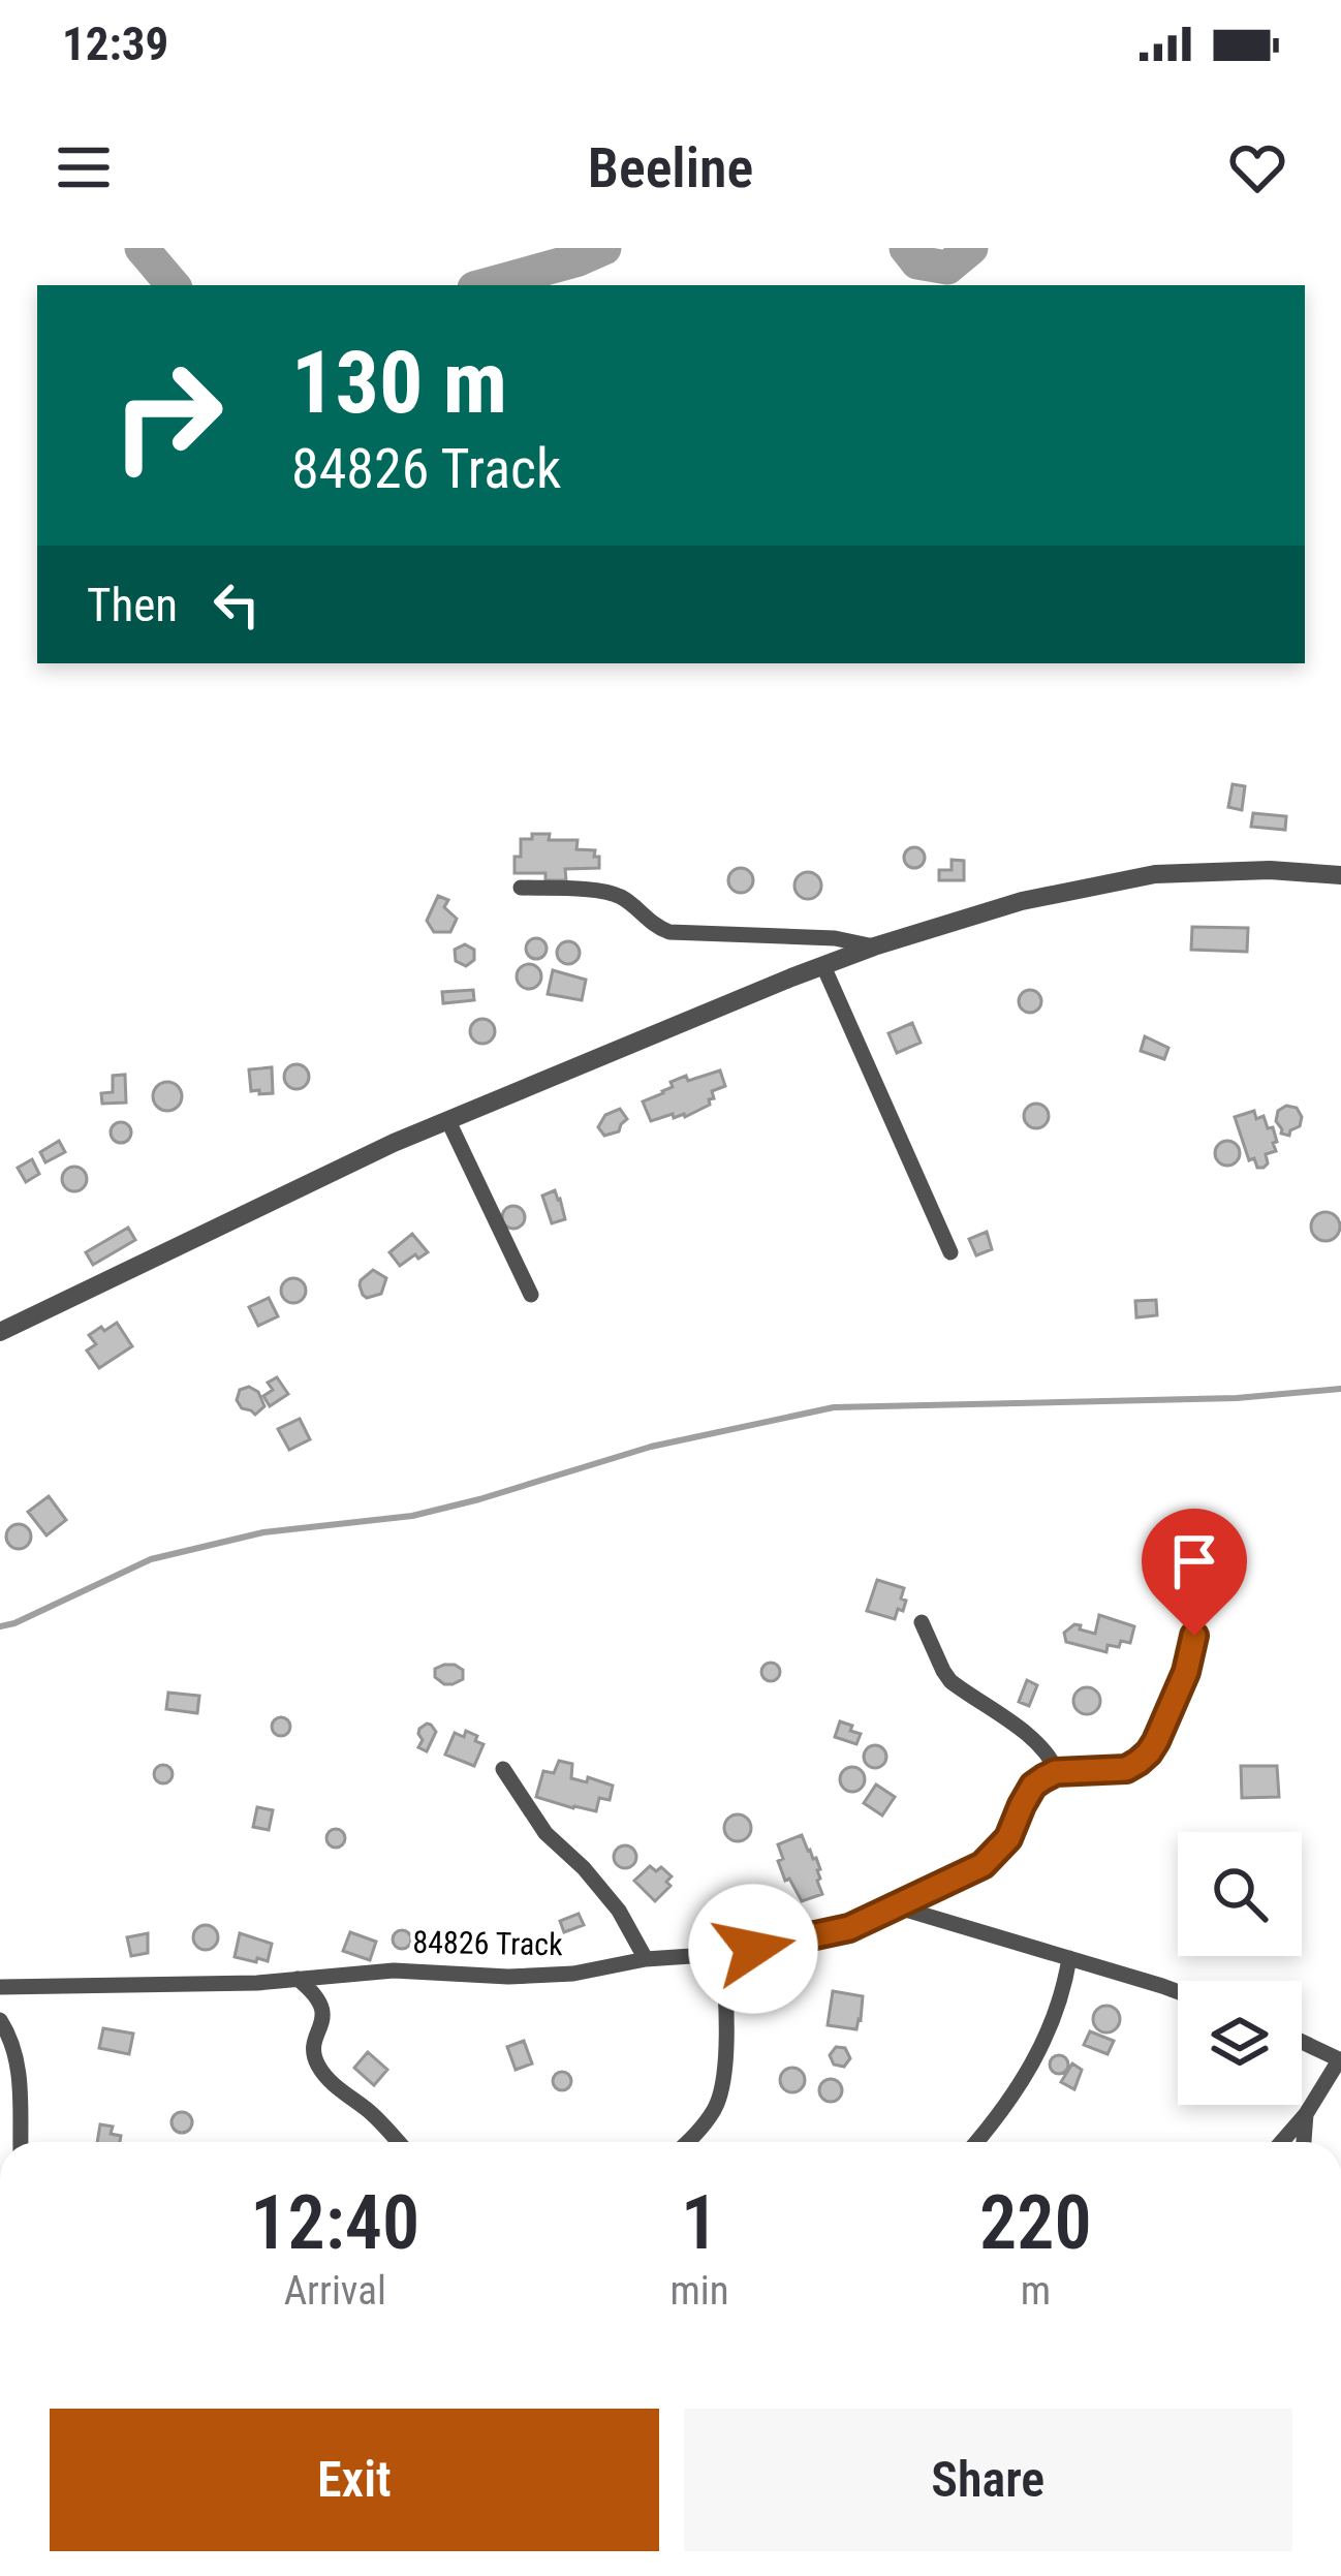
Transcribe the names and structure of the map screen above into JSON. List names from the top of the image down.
{
  "streets": {
    "street": ["84826 Track"]
  },
  "page": {
    "status": "12:39",
    "header": "Beeline",
    "turn": ["130 m", "84826 Track"],
    "then": "Then",
    "eta": [
      "12:40",
      "Arrival",
      "1",
      "min",
      "220",
      "m"
    ],
    "buttons": ["Exit", "Share"]
  }
}
